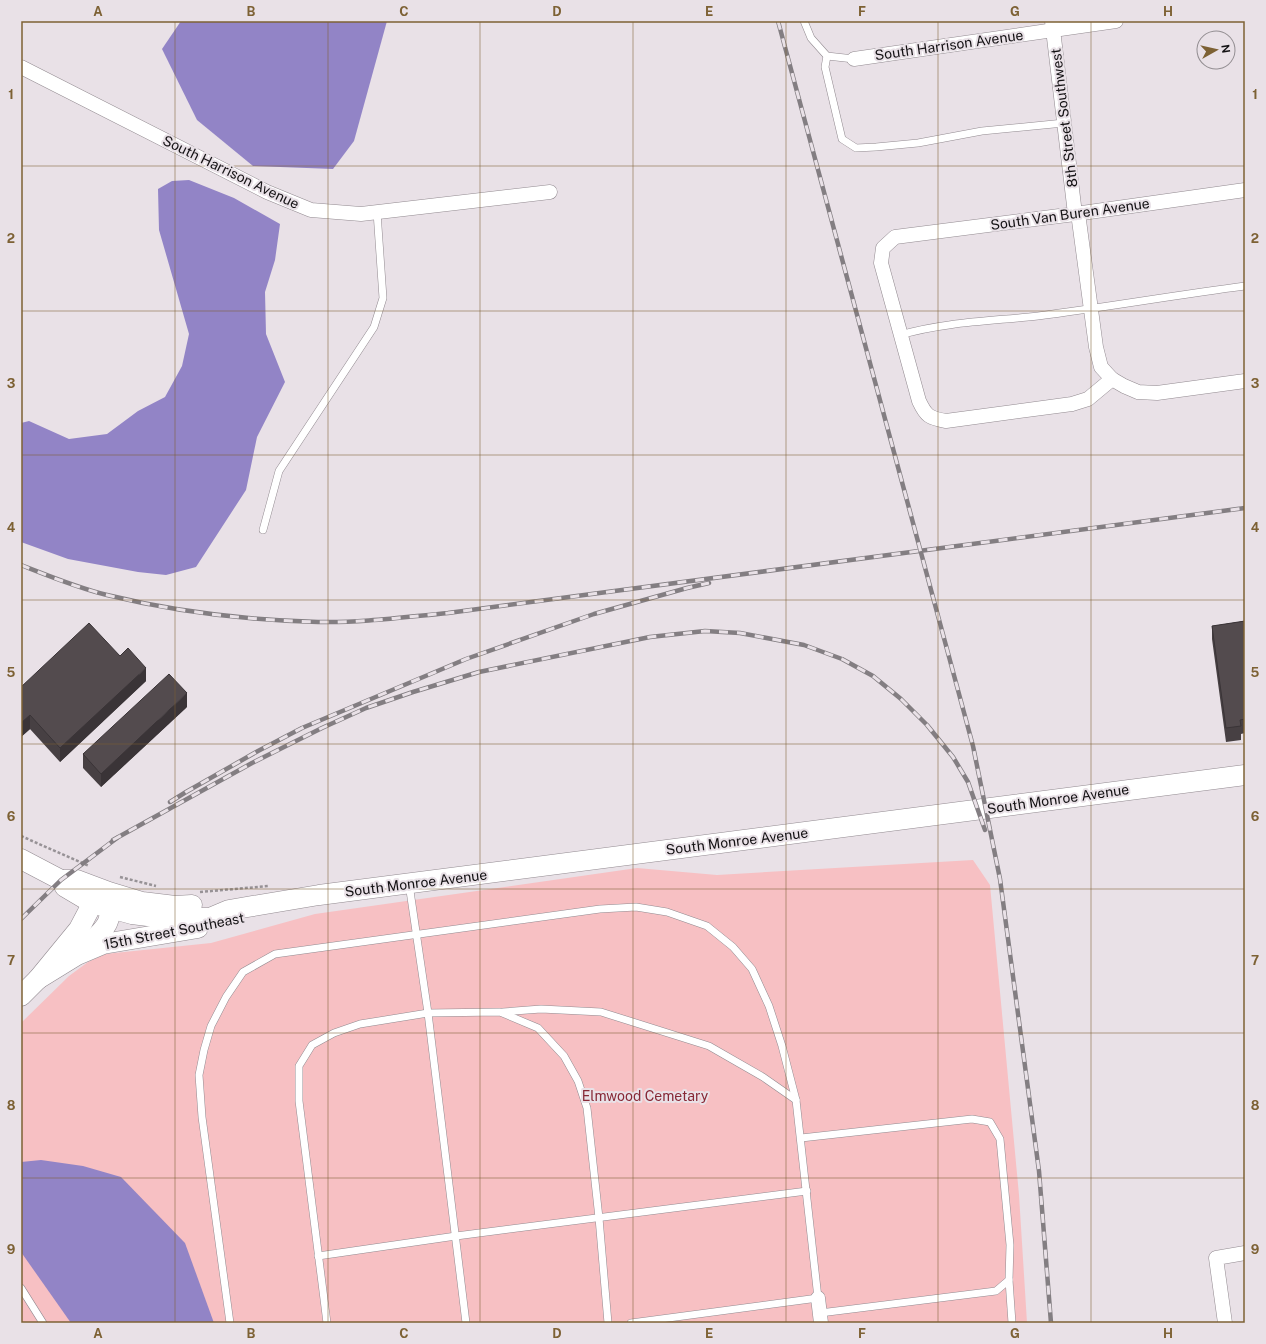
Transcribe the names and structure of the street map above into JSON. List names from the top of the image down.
{
  "streets": {
    "main road": ["South Monroe Avenue", "15th Street Southeast"],
    "street": ["South Harrison Avenue", "8th Street Southwest", "South Van Buren Avenue"]
  },
  "crossings": [
    ["South Harrison Avenue", "8th Street Southwest"],
    ["8th Street Southwest", "South Van Buren Avenue"],
    ["South Monroe Avenue", "15th Street Southeast"]
  ],
  "parks": ["Elmwood Cemetary"],
  "north": "right",
  "grid": {
    "columns": [
      "A",
      "B",
      "C",
      "D",
      "E",
      "F",
      "G",
      "H"
    ],
    "rows": [
      "1",
      "2",
      "3",
      "4",
      "5",
      "6",
      "7",
      "8",
      "9"
    ]
  }
}
